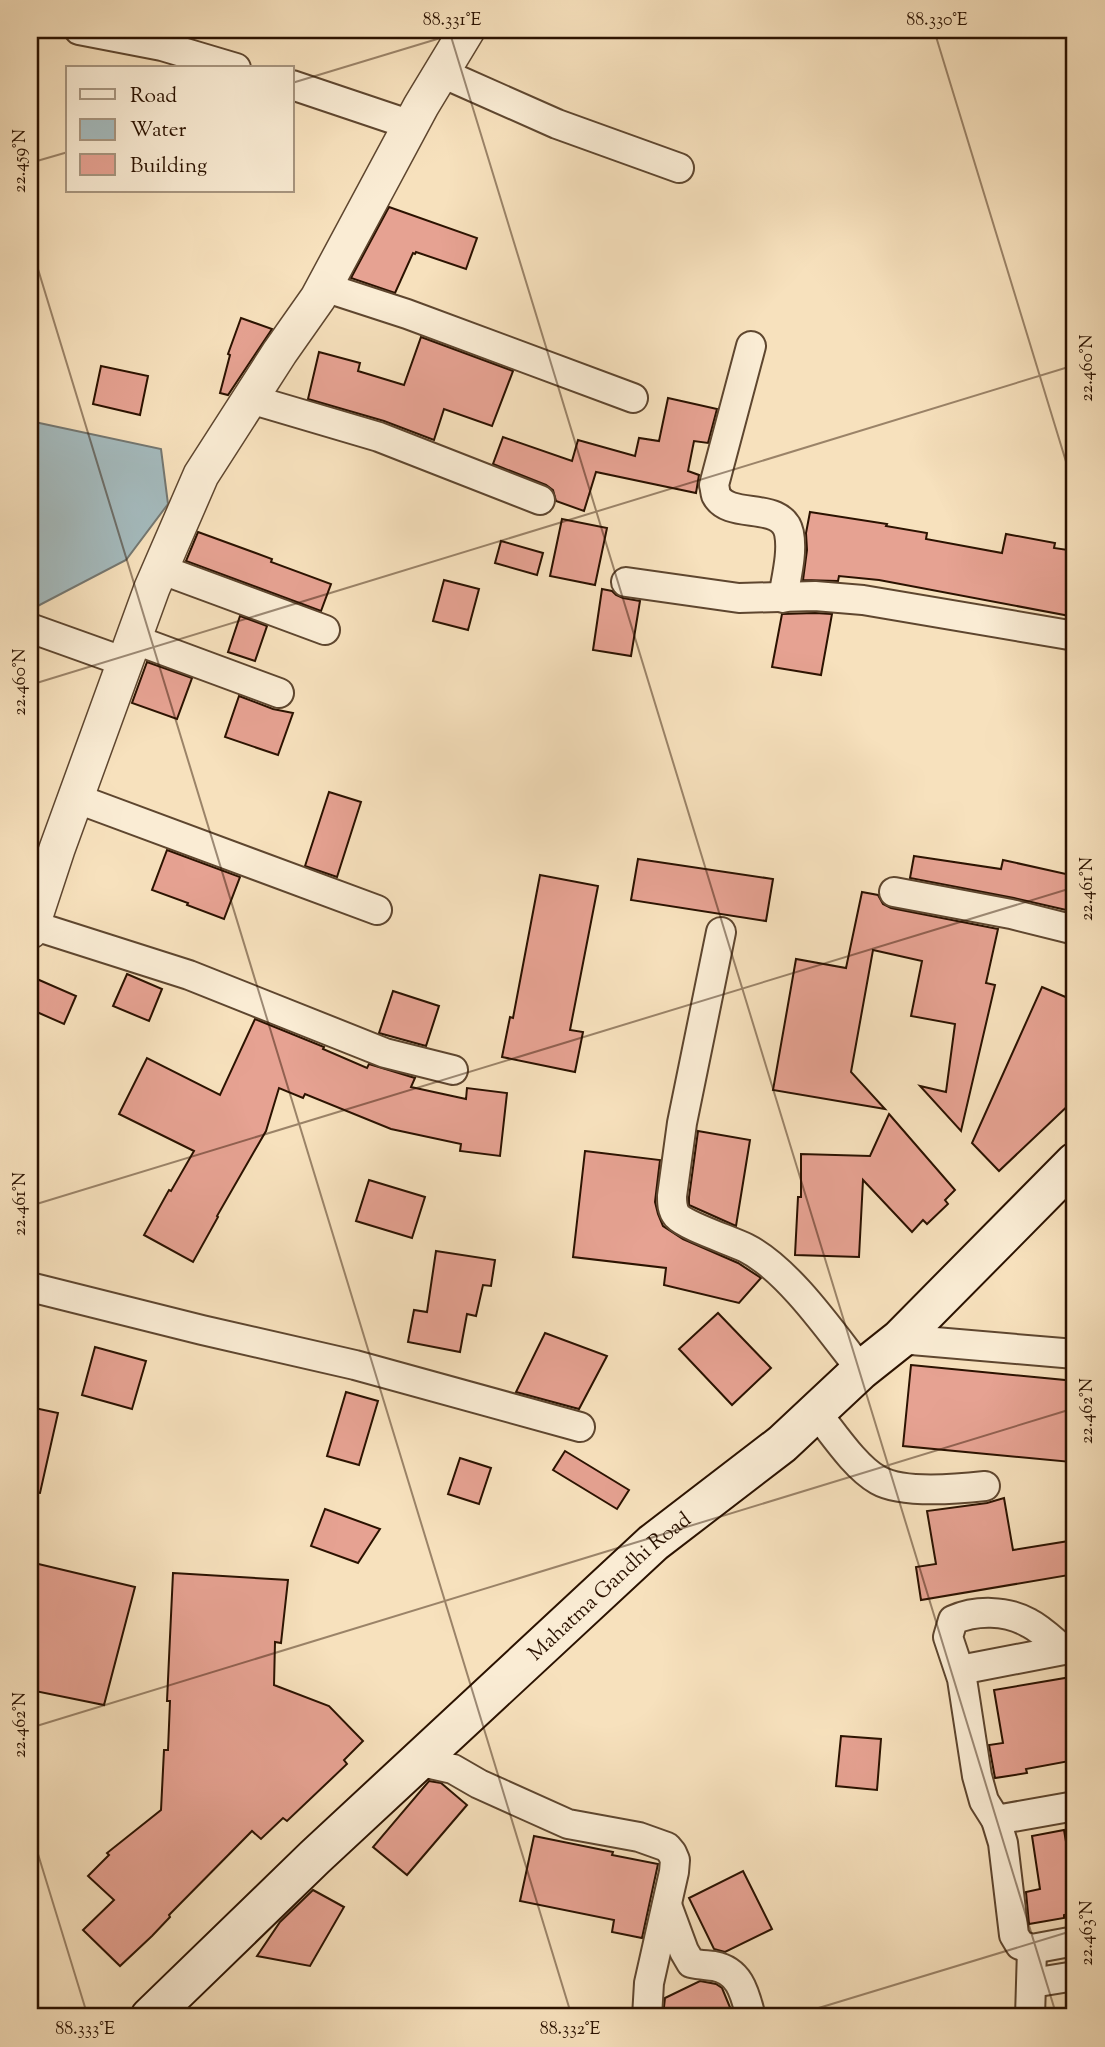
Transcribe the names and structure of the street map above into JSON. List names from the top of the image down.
{
  "streets": {
    "main road": ["Mahatma Gandhi Road"]
  },
  "legend": ["Road", "Water", "Building"],
  "coordinates": [
    "88.331°E",
    "88.330°E",
    "22.459°N",
    "22.460°N",
    "22.461°N",
    "22.462°N",
    "22.463°N",
    "88.333°E",
    "88.332°E"
  ]
}
